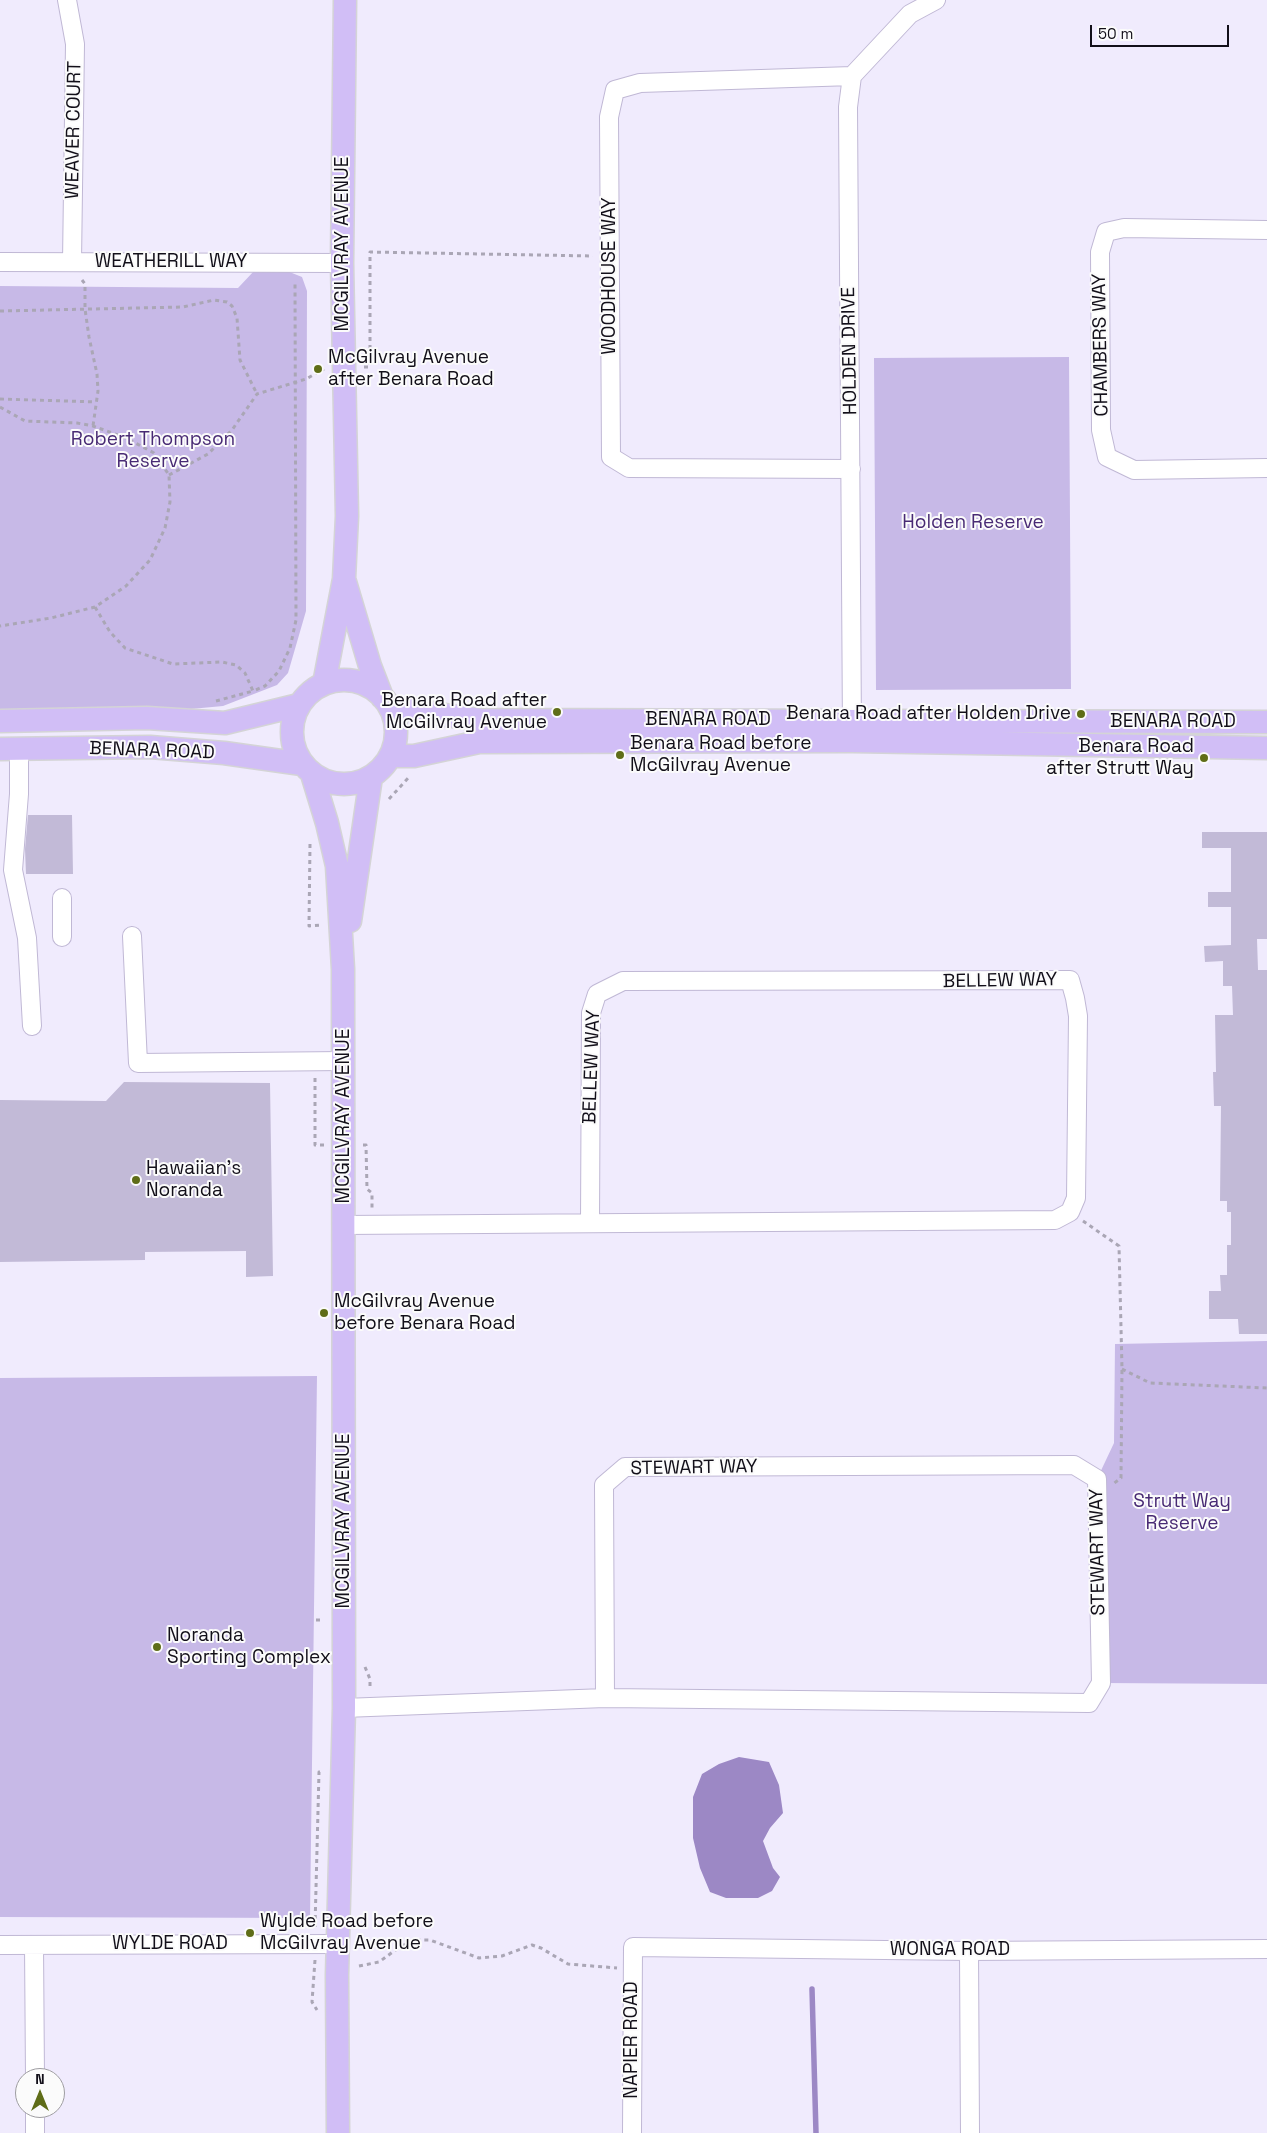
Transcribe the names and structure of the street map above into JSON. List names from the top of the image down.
{
  "streets": {
    "main road": ["MCGILVRAY AVENUE", "BENARA ROAD"],
    "street": [
      "WEAVER COURT",
      "WEATHERILL WAY",
      "WOODHOUSE WAY",
      "CHAMBERS WAY",
      "HOLDEN DRIVE",
      "BELLEW WAY",
      "STEWART WAY",
      "WYLDE ROAD",
      "WONGA ROAD",
      "NAPIER ROAD"
    ]
  },
  "crossings": [
    ["WEAVER COURT", "WEATHERILL WAY"],
    ["MCGILVRAY AVENUE", "WEATHERILL WAY"],
    ["MCGILVRAY AVENUE", "BENARA ROAD"],
    ["MCGILVRAY AVENUE", "STEWART WAY"],
    ["MCGILVRAY AVENUE", "WYLDE ROAD"],
    ["WOODHOUSE WAY", "HOLDEN DRIVE"],
    ["HOLDEN DRIVE", "BENARA ROAD"],
    ["WONGA ROAD", "NAPIER ROAD"]
  ],
  "parks": ["Robert Thompson Reserve", "Holden Reserve", "Strutt Way Reserve"],
  "places": [
    "McGilvray Avenue after Benara Road",
    "Benara Road after McGilvray Avenue",
    "Benara Road after Holden Drive",
    "Benara Road before McGilvray Avenue",
    "Benara Road after Strutt Way",
    "Hawaiian's Noranda",
    "McGilvray Avenue before Benara Road",
    "Noranda Sporting Complex",
    "Wylde Road before McGilvray Avenue"
  ],
  "scale_bar": "50 m",
  "north": "top"
}
